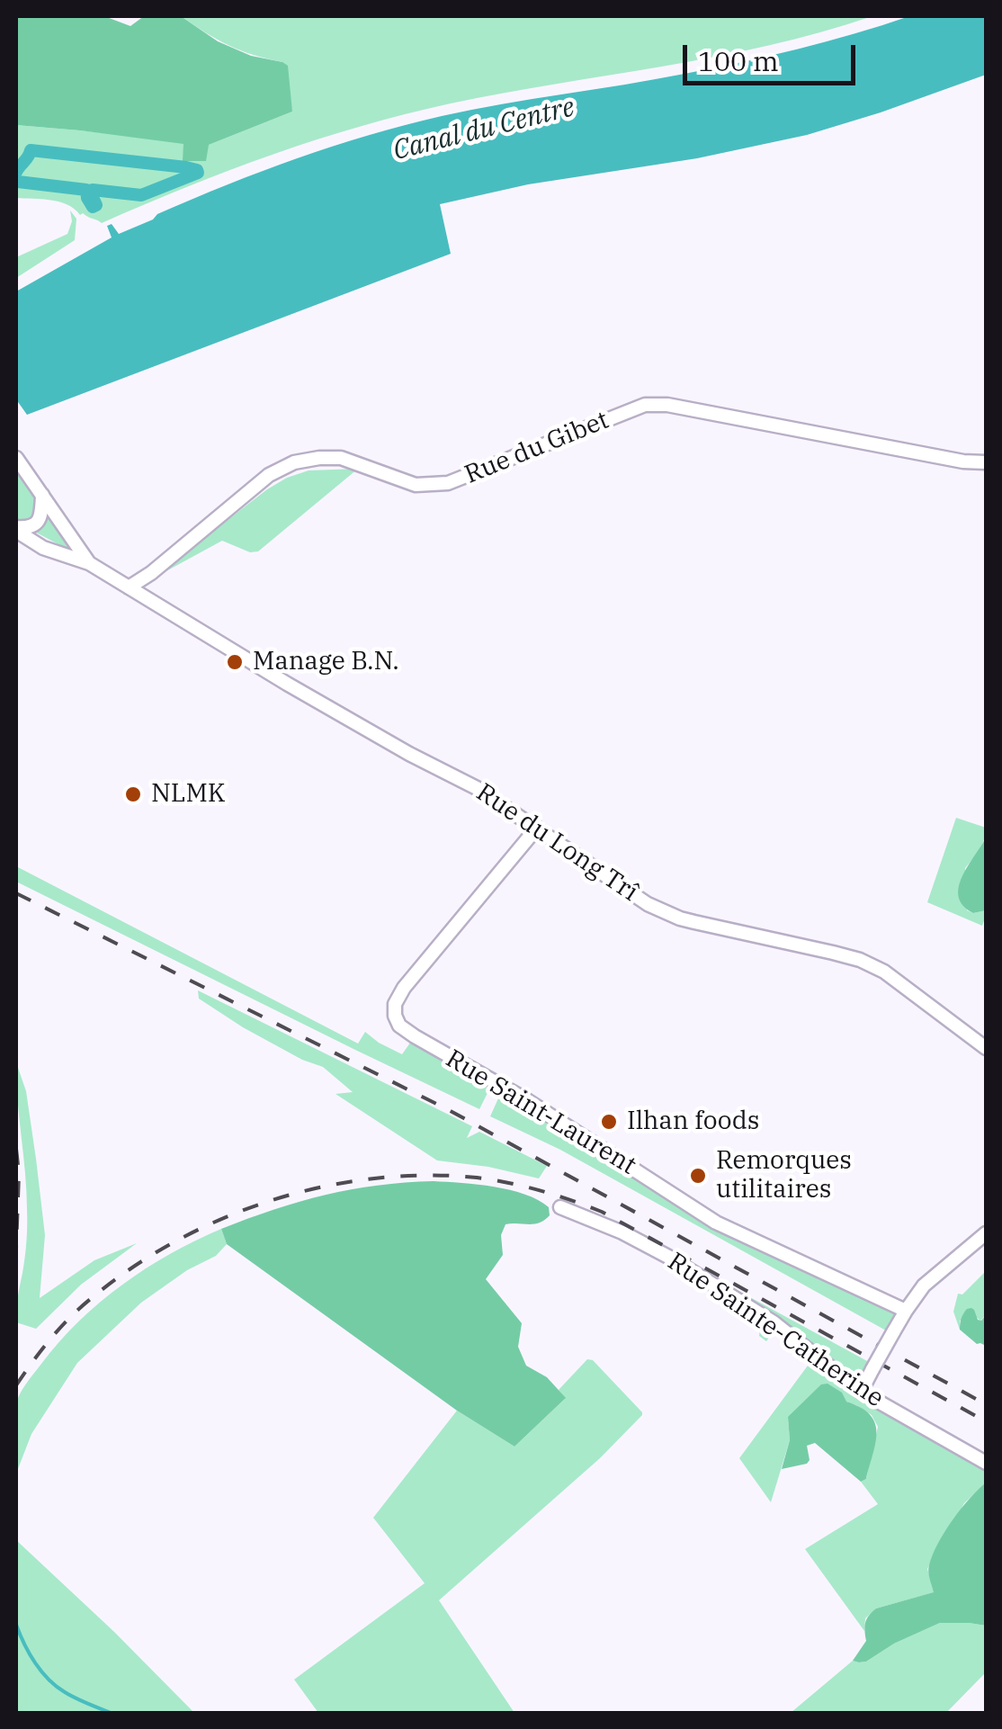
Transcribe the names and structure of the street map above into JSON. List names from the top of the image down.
{
  "streets": {
    "street": [
      "Rue du Gibet",
      "Rue du Long Trî",
      "Rue Saint-Laurent",
      "Rue Sainte-Catherine"
    ]
  },
  "crossings": [
    ["Rue du Gibet", "Rue du Long Trî"],
    ["Rue du Long Trî", "Rue Saint-Laurent"]
  ],
  "water": ["Canal du Centre"],
  "places": [
    "Manage B.N.",
    "NLMK",
    "Ilhan foods",
    "Remorques utilitaires"
  ],
  "scale_bar": "100 m"
}
